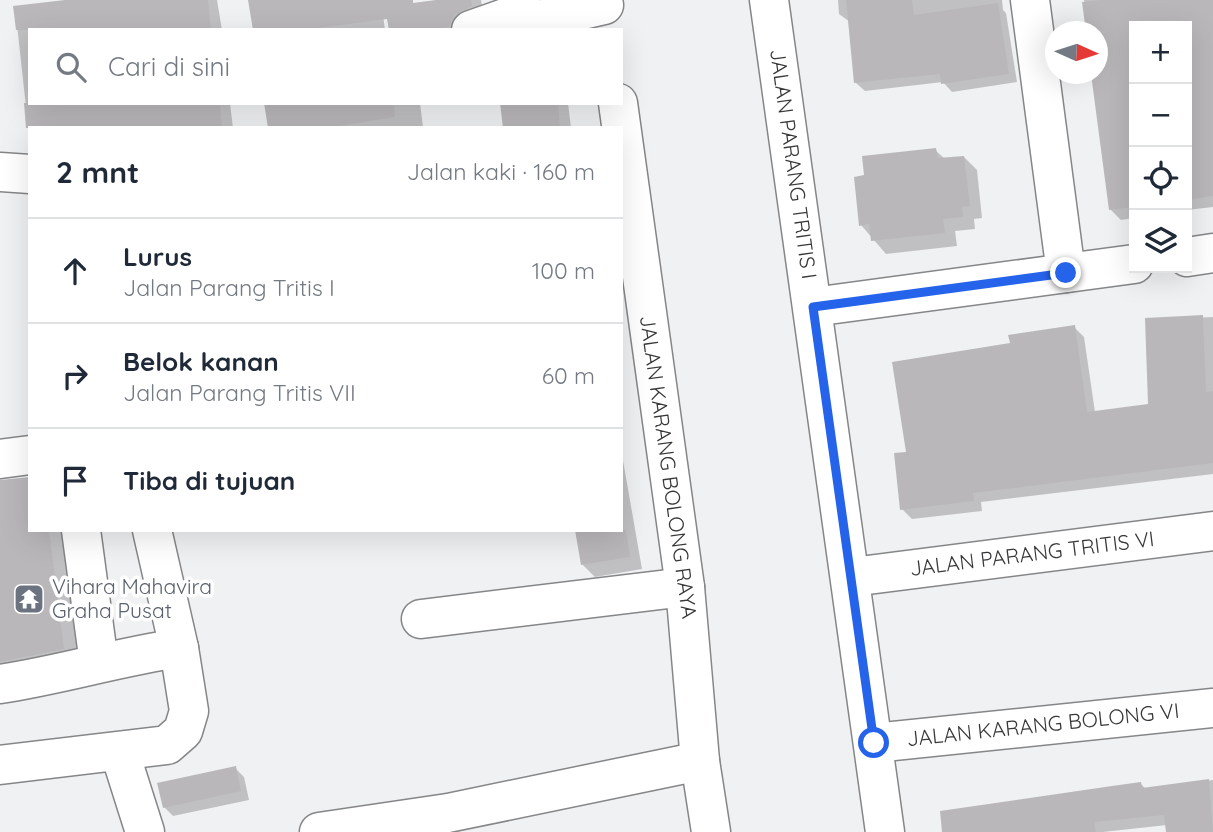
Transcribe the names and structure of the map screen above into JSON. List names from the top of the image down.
{
  "streets": {
    "street": [
      "JALAN PARANG TRITIS I",
      "JALAN KARANG BOLONG RAYA",
      "JALAN PARANG TRITIS VI",
      "JALAN KARANG BOLONG VI"
    ]
  },
  "crossings": [
    ["JALAN PARANG TRITIS I", "JALAN PARANG TRITIS VI"],
    ["JALAN PARANG TRITIS I", "JALAN KARANG BOLONG VI"]
  ],
  "places": {
    "temple": ["Vihara Mahavira Graha Pusat"]
  },
  "north": "right",
  "page": {
    "map_buttons": ["+", "−"],
    "search": "Cari di sini",
    "heading": ["2 mnt", "Jalan kaki · 160 m"],
    "list": [
      ["Lurus", "Jalan Parang Tritis I", "100 m"],
      ["Belok kanan", "Jalan Parang Tritis VII", "60 m"],
      "Tiba di tujuan"
    ]
  }
}
